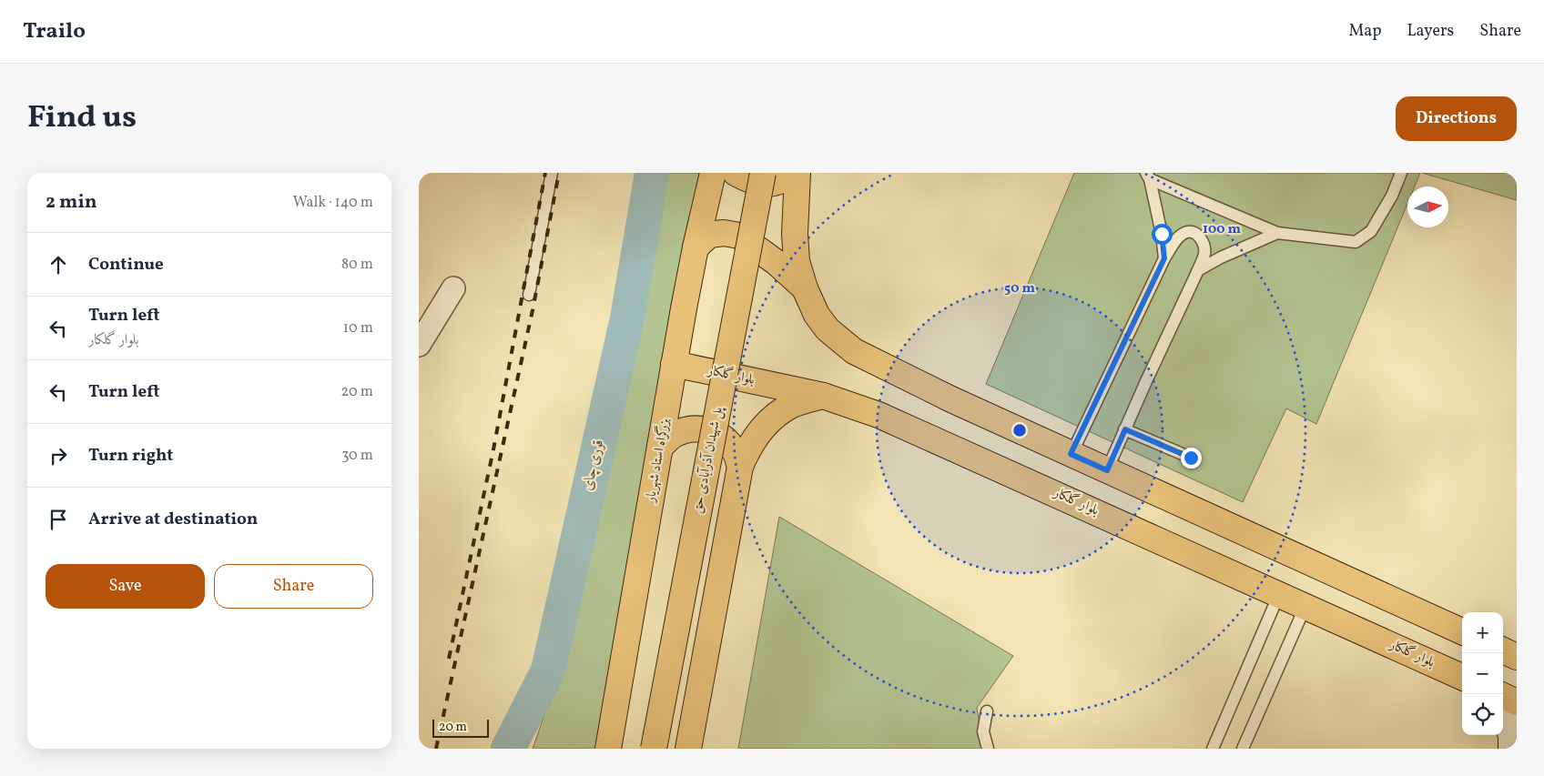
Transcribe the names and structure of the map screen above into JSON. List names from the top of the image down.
{
  "streets": {
    "main road": ["بلوار گلکار", "بزرگراه استاد شهریار", "پل شهیدان آذرآبادی حق"]
  },
  "crossings": [
    ["بلوار گلکار", "بزرگراه استاد شهریار"]
  ],
  "water": ["قوری چای"],
  "scale_bar": "20 m",
  "north": "right",
  "page": {
    "header": "Trailo",
    "nav": ["Map", "Layers", "Share"],
    "title": "Find us",
    "buttons": [
      "Directions",
      ["Save", "Share"]
    ],
    "heading": ["2 min", "Walk · 140 m"],
    "list": [
      ["Continue", "80 m"],
      ["Turn left", "بلوار گلکار", "10 m"],
      ["Turn left", "20 m"],
      ["Turn right", "30 m"],
      "Arrive at destination"
    ],
    "map_buttons": ["+", "−"],
    "scale": "20 m"
  },
  "rings": ["100 m", "50 m"]
}
